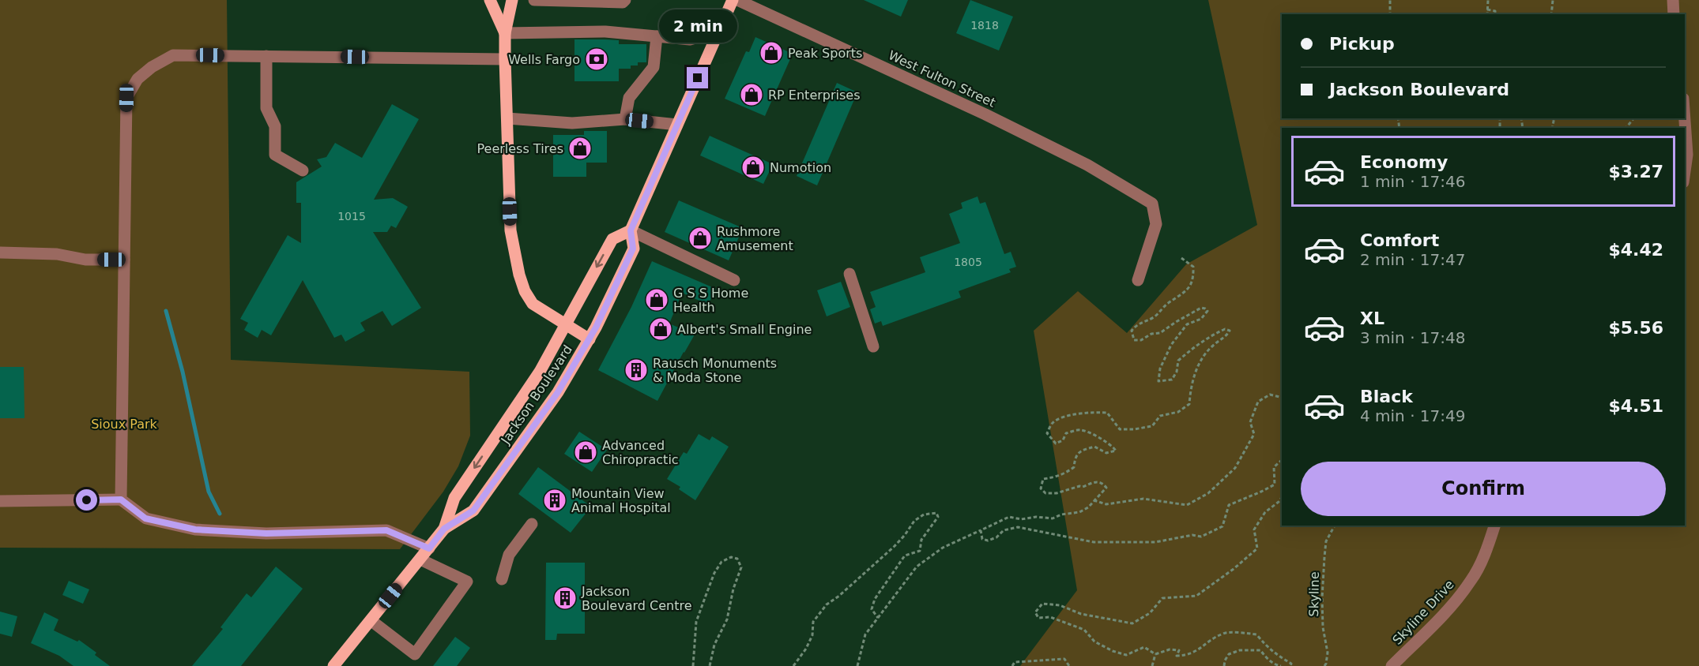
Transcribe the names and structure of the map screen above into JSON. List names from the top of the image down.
{
  "streets": {
    "main road": ["Jackson Boulevard"],
    "street": ["West Fulton Street", "Skyline Drive"],
    "path": ["Skyline"]
  },
  "parks": ["Sioux Park"],
  "places": {
    "shop": [
      "Peak Sports",
      "RP Enterprises",
      "Peerless Tires",
      "Numotion",
      "Rushmore Amusement",
      "G S S Home Health",
      "Albert's Small Engine",
      "Advanced Chiropractic"
    ],
    "bank": ["Wells Fargo"],
    "building": ["Rausch Monuments & Moda Stone", "Mountain View Animal Hospital", "Jackson Boulevard Centre"]
  },
  "house_numbers": ["1818", "1015", "1805"],
  "page": {
    "bubble": "2 min",
    "banner": ["Pickup", "Jackson Boulevard"],
    "list": [
      {
        "name": "Economy",
        "note": "1 min · 17:46",
        "value": "$3.27"
      },
      {
        "name": "Comfort",
        "note": "2 min · 17:47",
        "value": "$4.42"
      },
      {
        "name": "XL",
        "note": "3 min · 17:48",
        "value": "$5.56"
      },
      {
        "name": "Black",
        "note": "4 min · 17:49",
        "value": "$4.51"
      }
    ],
    "buttons": "Confirm"
  }
}
